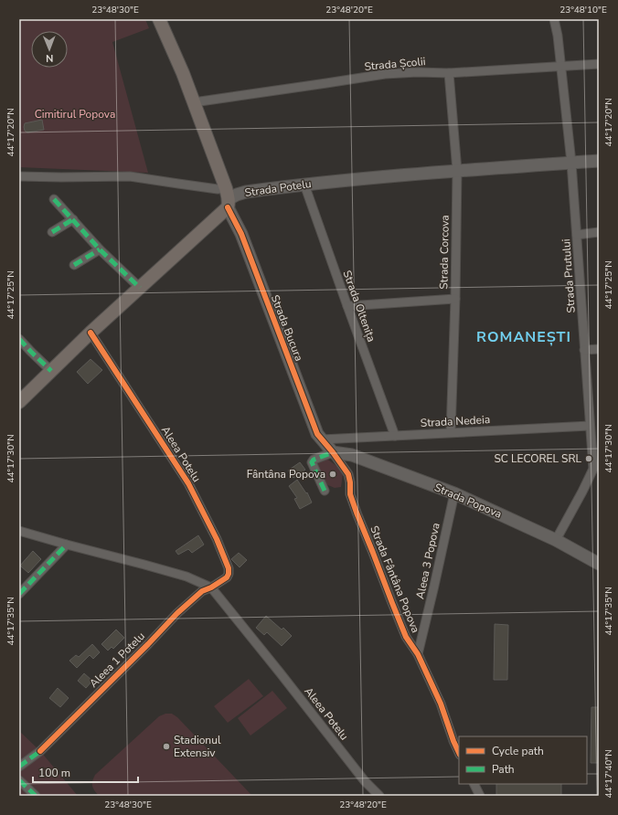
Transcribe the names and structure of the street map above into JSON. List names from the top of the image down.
{
  "streets": {
    "main road": ["Strada Potelu", "Strada Bucura"],
    "street": [
      "Strada Școlii",
      "Strada Corcova",
      "Strada Prutului",
      "Strada Oltenița",
      "Strada Nedeia",
      "Aleea Potelu",
      "Strada Popova",
      "Aleea 3 Popova",
      "Strada Fântâna Popova",
      "Aleea 1 Potelu"
    ]
  },
  "crossings": [
    ["Strada Școlii", "Strada Corcova"],
    ["Strada Școlii", "Strada Prutului"],
    ["Strada Școlii", "Strada Bucura"],
    ["Strada Potelu", "Strada Corcova"],
    ["Strada Potelu", "Strada Prutului"],
    ["Strada Potelu", "Strada Oltenița"],
    ["Strada Potelu", "Strada Bucura"],
    ["Strada Potelu", "Aleea Potelu"],
    ["Strada Corcova", "Strada Nedeia"],
    ["Strada Prutului", "Strada Nedeia"],
    ["Strada Prutului", "Strada Popova"],
    ["Strada Oltenița", "Strada Nedeia"],
    ["Strada Bucura", "Strada Nedeia"],
    ["Strada Bucura", "Strada Popova"],
    ["Strada Bucura", "Strada Fântâna Popova"],
    ["Aleea Potelu", "Aleea 1 Potelu"],
    ["Strada Popova", "Aleea 3 Popova"],
    ["Strada Popova", "Strada Fântâna Popova"],
    ["Aleea 3 Popova", "Strada Fântâna Popova"]
  ],
  "districts": ["ROMANEȘTI"],
  "parks": ["Cimitirul Popova"],
  "places": ["SC LECOREL SRL", "Fântâna Popova", "Stadionul Extensiv"],
  "legend": ["Cycle path", "Path"],
  "scale_bar": "100 m",
  "north": "bottom",
  "coordinates": [
    "23°48'30\"E",
    "23°48'20\"E",
    "23°48'10\"E",
    "44°17'20\"N",
    "44°17'25\"N",
    "44°17'30\"N",
    "44°17'35\"N",
    "44°17'40\"N"
  ]
}
